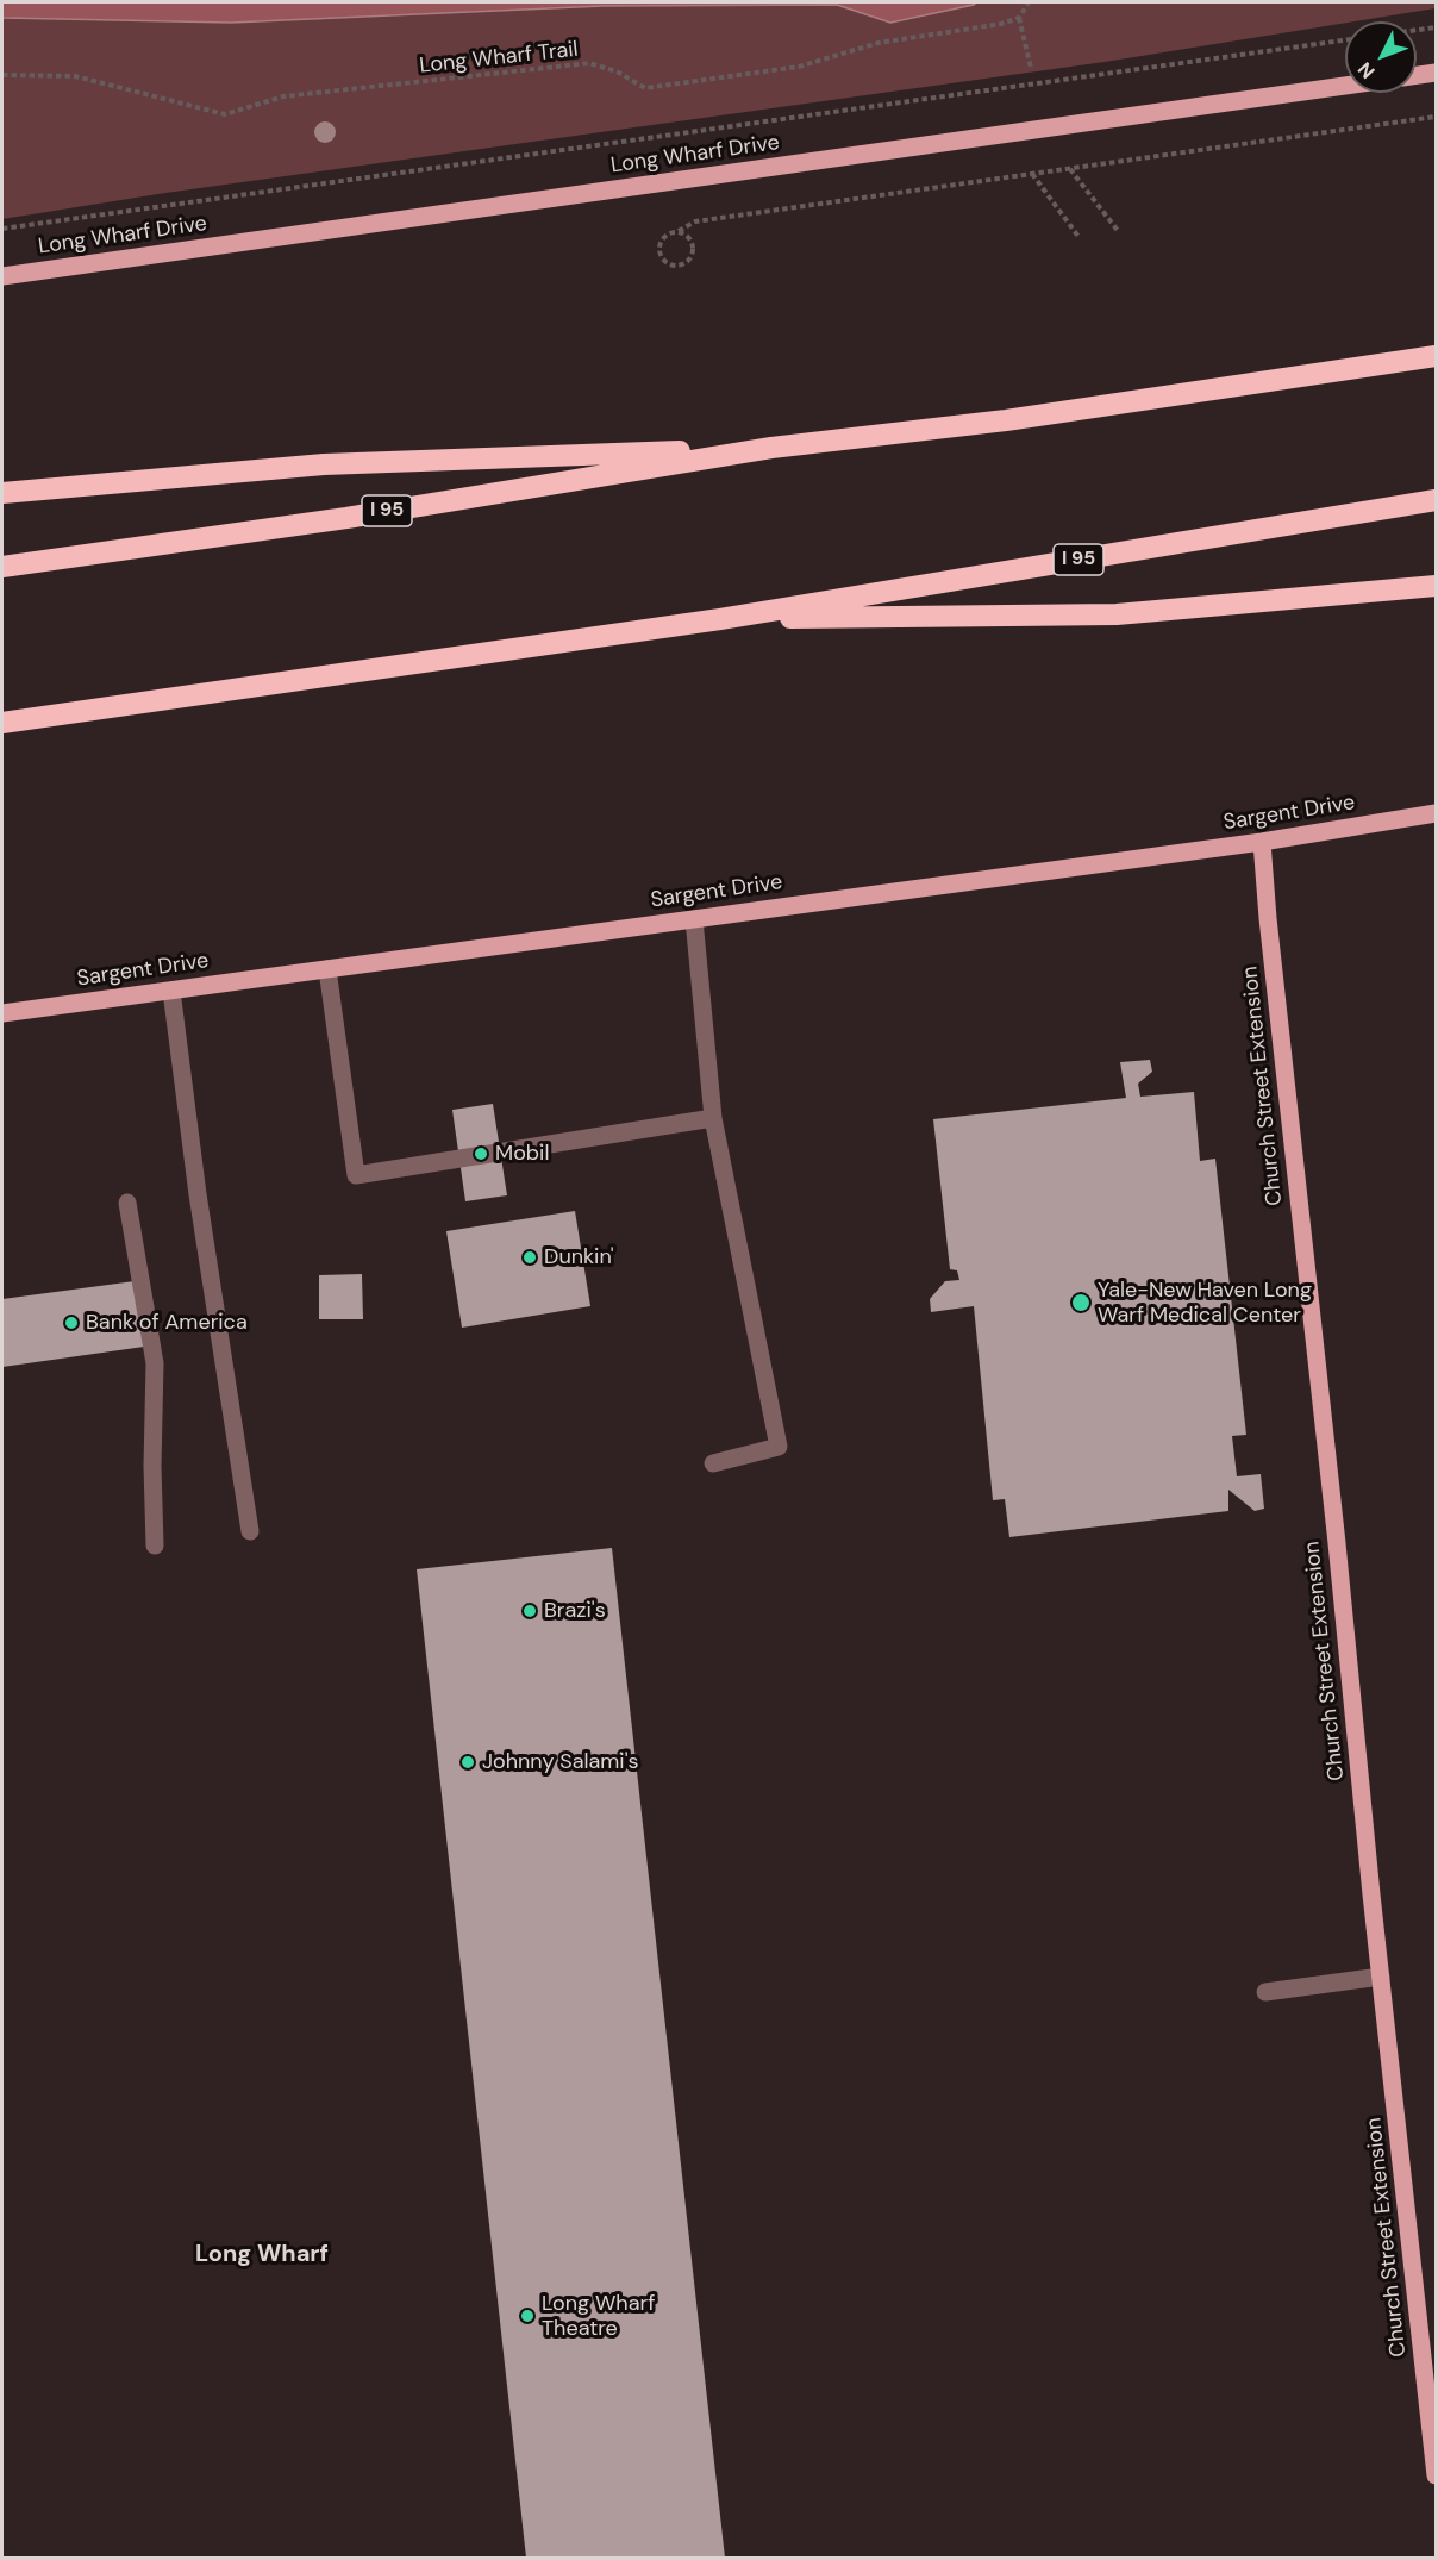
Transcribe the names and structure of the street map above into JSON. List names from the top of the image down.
{
  "streets": {
    "highway": ["I 95"],
    "main road": ["Long Wharf Drive", "Sargent Drive", "Church Street Extension"],
    "path": ["Long Wharf Trail"]
  },
  "crossings": [
    ["Sargent Drive", "Church Street Extension"]
  ],
  "districts": ["Long Wharf"],
  "places": [
    "Mobil",
    "Dunkin'",
    "Yale-New Haven Long Warf Medical Center",
    "Bank of America",
    "Brazi's",
    "Johnny Salami's",
    "Long Wharf Theatre"
  ],
  "north": "bottom left"
}
